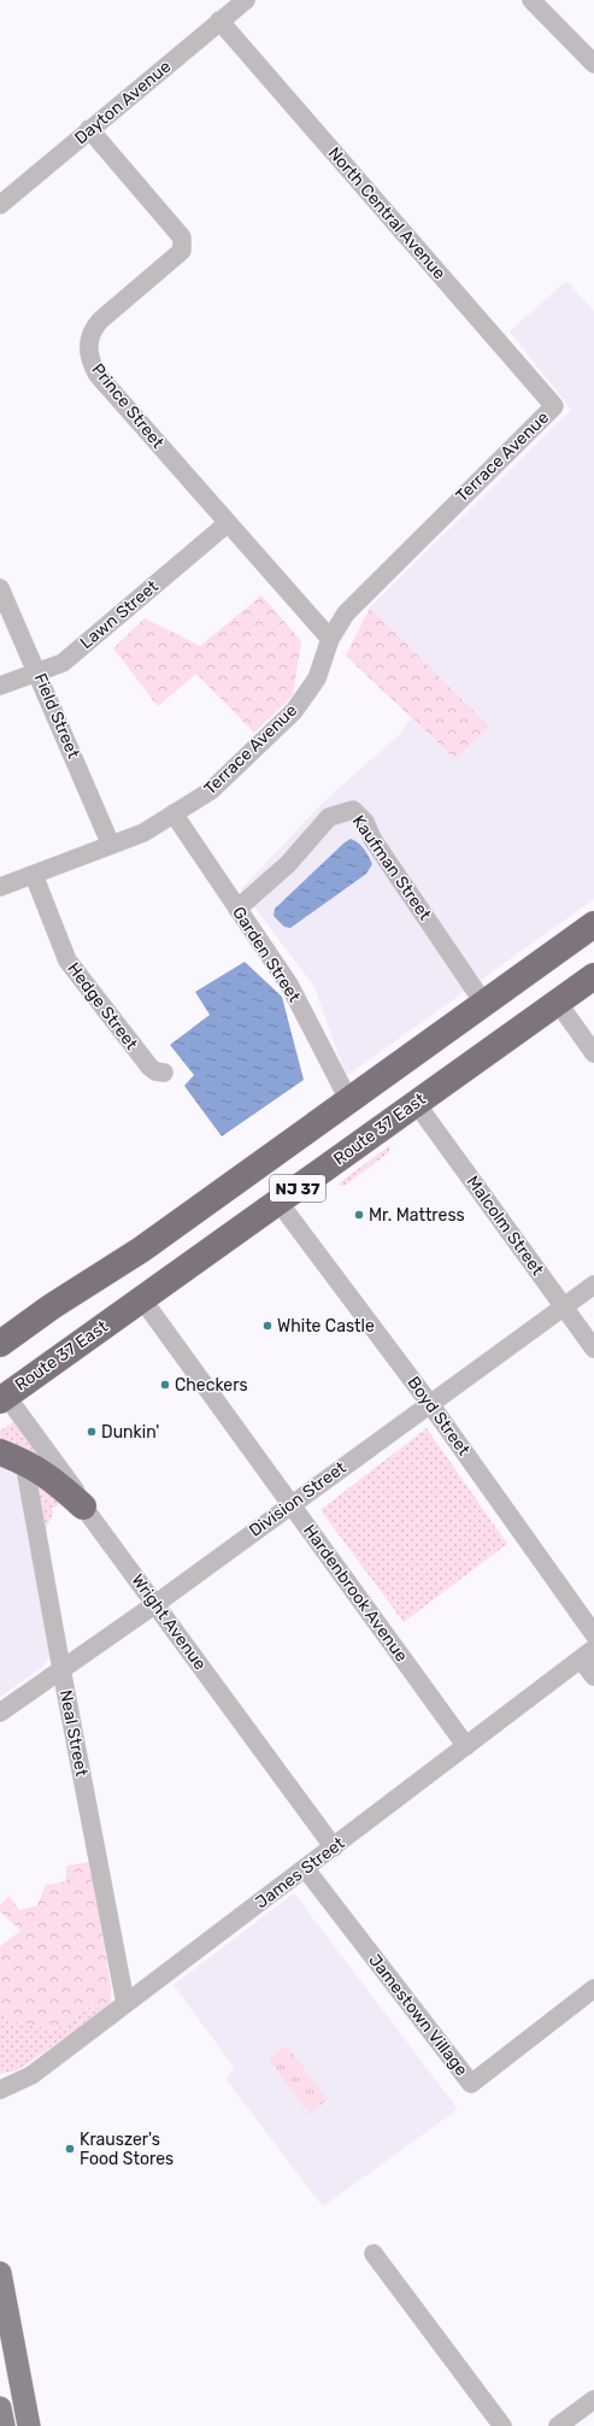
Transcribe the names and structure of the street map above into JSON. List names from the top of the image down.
{
  "streets": {
    "highway": ["Route 37 East", "NJ 37"],
    "street": [
      "Dayton Avenue",
      "North Central Avenue",
      "Prince Street",
      "Terrace Avenue",
      "Lawn Street",
      "Field Street",
      "Kaufman Street",
      "Garden Street",
      "Hedge Street",
      "Malcolm Street",
      "Boyd Street",
      "Division Street",
      "Hardenbrook Avenue",
      "Wright Avenue",
      "Neal Street",
      "James Street",
      "Jamestown Village"
    ]
  },
  "crossings": [
    ["Dayton Avenue", "North Central Avenue"],
    ["Dayton Avenue", "Prince Street"],
    ["North Central Avenue", "Terrace Avenue"],
    ["Prince Street", "Terrace Avenue"],
    ["Prince Street", "Lawn Street"],
    ["Terrace Avenue", "Field Street"],
    ["Terrace Avenue", "Garden Street"],
    ["Terrace Avenue", "Hedge Street"],
    ["Lawn Street", "Field Street"],
    ["Kaufman Street", "Garden Street"],
    ["Kaufman Street", "NJ 37"],
    ["Garden Street", "NJ 37"],
    ["Route 37 East", "Malcolm Street"],
    ["Route 37 East", "Boyd Street"],
    ["Route 37 East", "Hardenbrook Avenue"],
    ["Route 37 East", "Wright Avenue"],
    ["Malcolm Street", "Division Street"],
    ["Boyd Street", "Division Street"],
    ["Division Street", "Hardenbrook Avenue"],
    ["Division Street", "Wright Avenue"],
    ["Division Street", "Neal Street"],
    ["Hardenbrook Avenue", "James Street"],
    ["Wright Avenue", "James Street"],
    ["Neal Street", "James Street"],
    ["James Street", "Jamestown Village"]
  ],
  "places": [
    "Mr. Mattress",
    "White Castle",
    "Checkers",
    "Dunkin'",
    "Krauszer's Food Stores"
  ]
}
